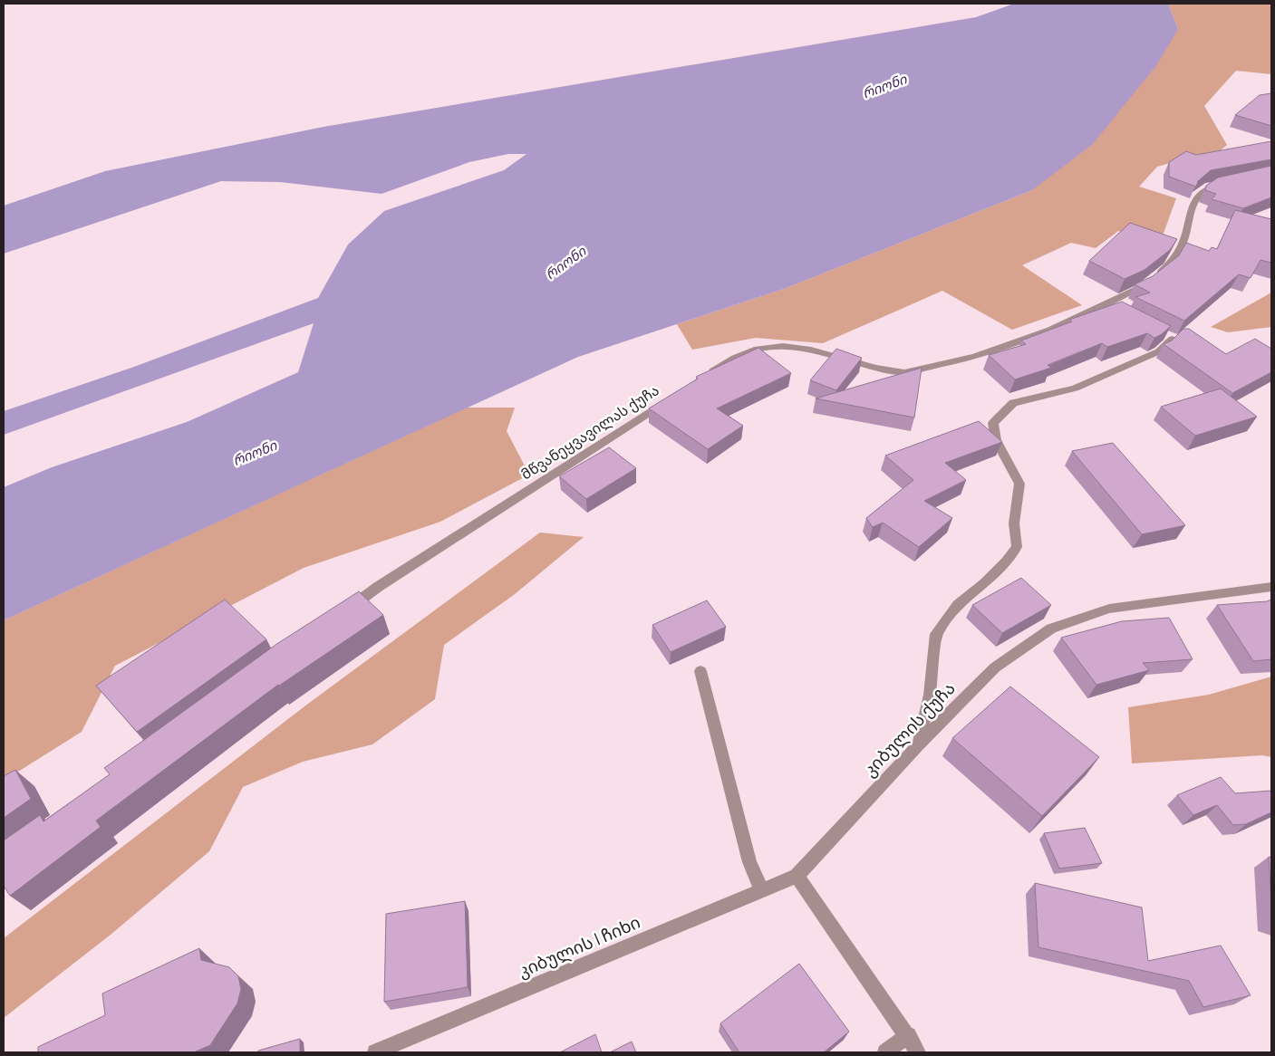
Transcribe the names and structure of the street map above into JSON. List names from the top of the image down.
{
  "streets": {
    "street": ["მწვანეყვავილას ქუჩა", "კიბულის ქუჩა", "კიბულის I ჩიხი"]
  },
  "crossings": [
    ["კიბულის ქუჩა", "კიბულის I ჩიხი"]
  ],
  "water": ["რიონი"]
}
